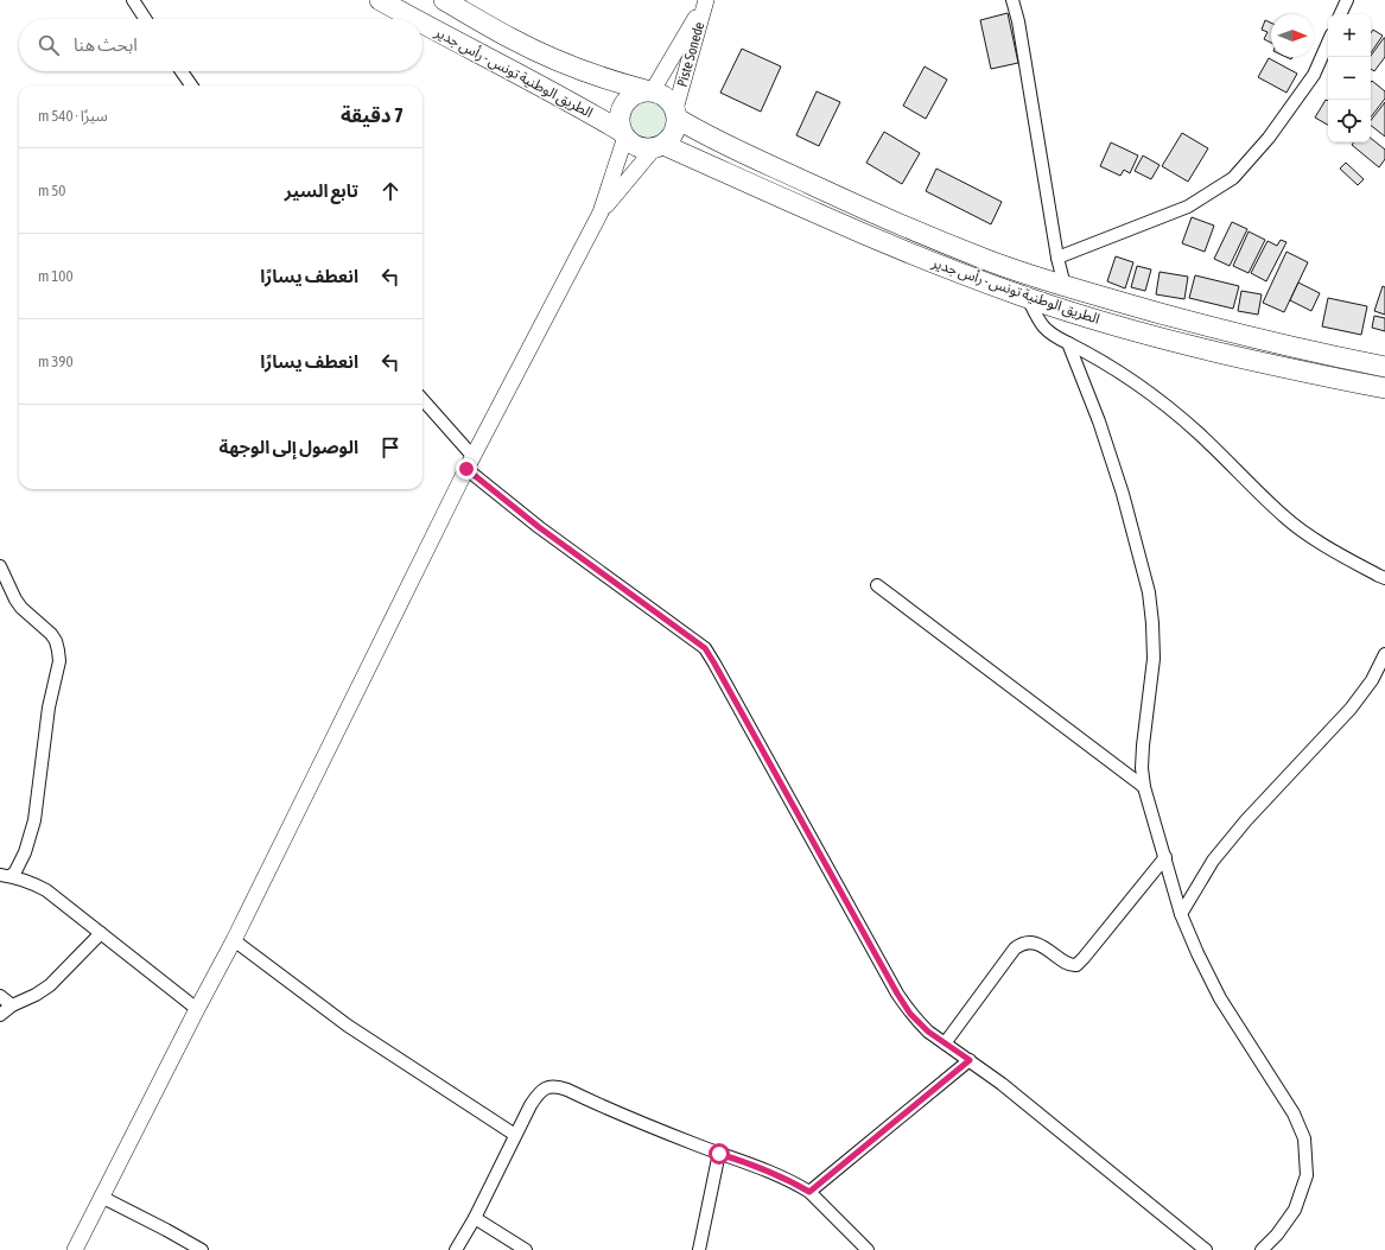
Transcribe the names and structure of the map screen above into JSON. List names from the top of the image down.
{
  "streets": {
    "highway": ["الطريق الوطنية تونس - رأس جدير"],
    "street": ["Piste Sonede"]
  },
  "crossings": [
    ["Piste Sonede", "الطريق الوطنية تونس - رأس جدير"]
  ],
  "north": "right",
  "page": {
    "map_buttons": ["+", "−"],
    "search": "ابحث هنا",
    "heading": ["7 دقيقة", "سيرًا · 540 m"],
    "list": [
      ["تابع السير", "50 m"],
      ["انعطف يسارًا", "100 m"],
      ["انعطف يسارًا", "390 m"],
      "الوصول إلى الوجهة"
    ]
  }
}
